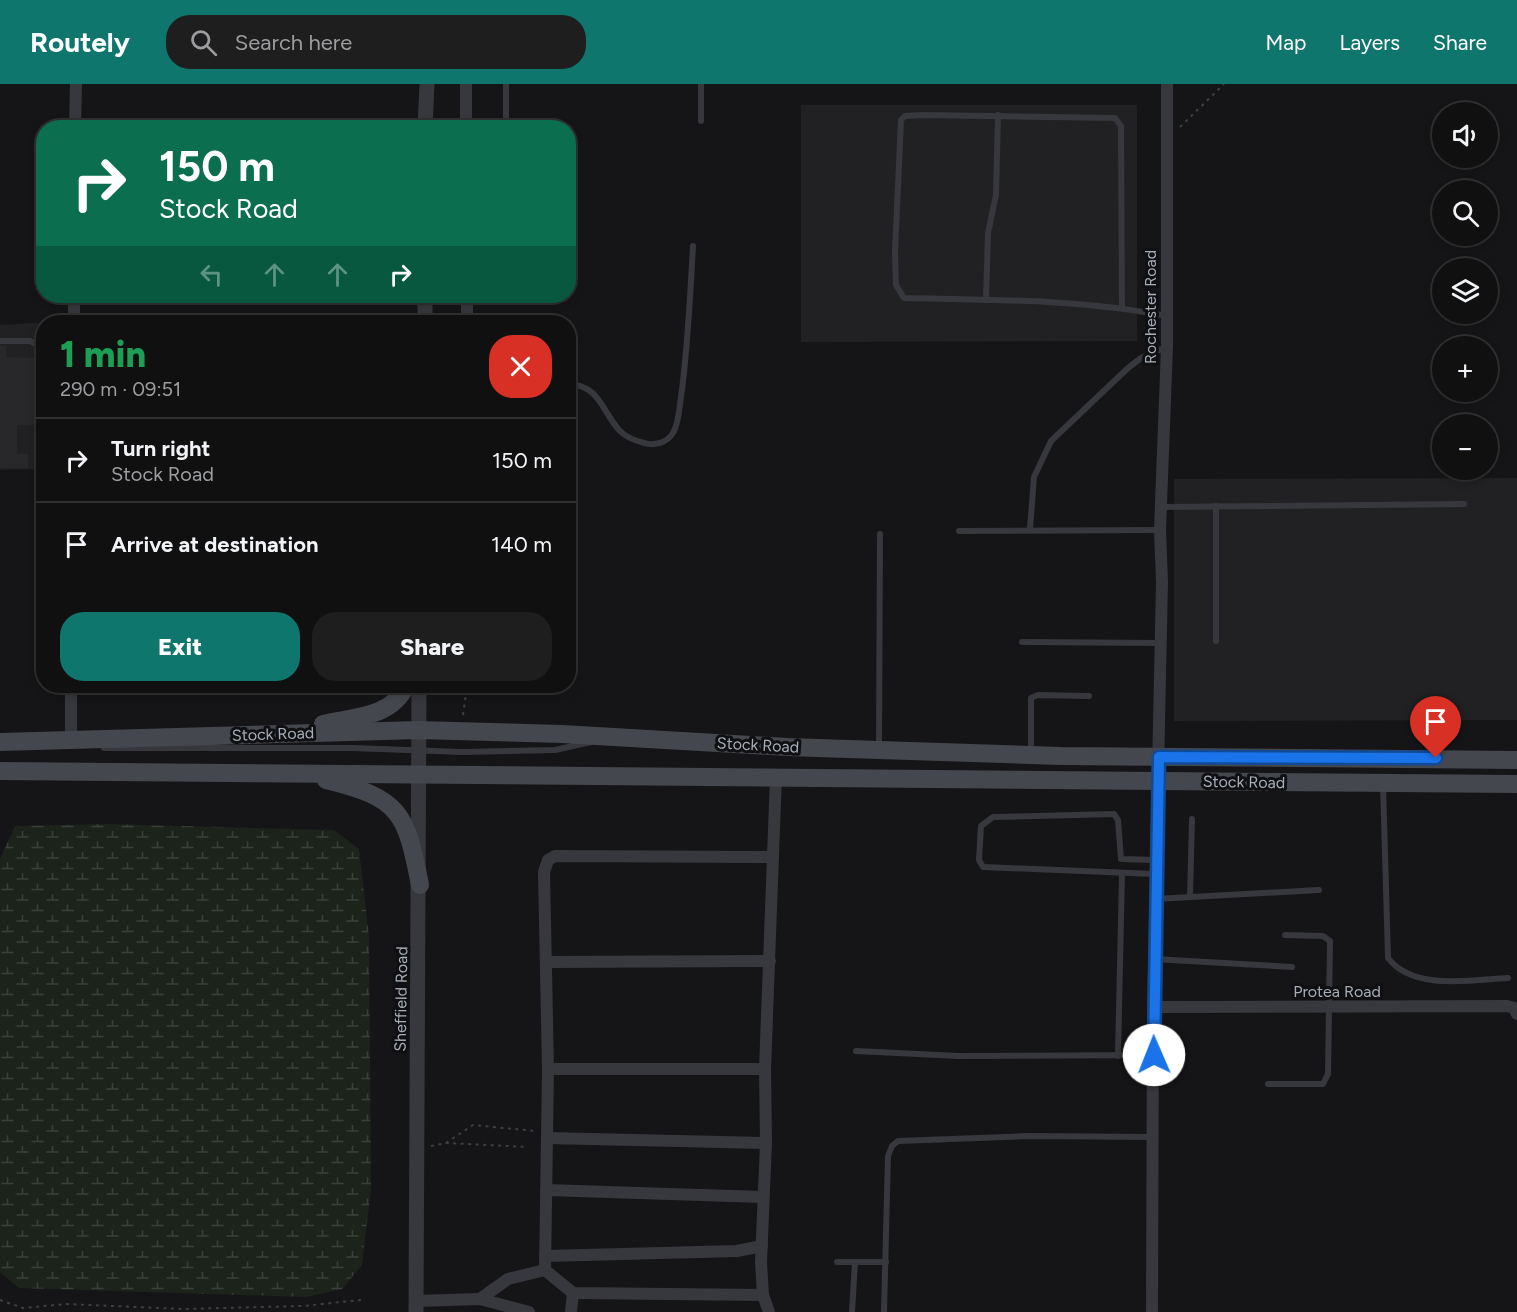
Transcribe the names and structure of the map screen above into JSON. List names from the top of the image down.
{
  "streets": {
    "main road": ["Stock Road"],
    "street": ["Rochester Road", "Protea Road", "Sheffield Road"]
  },
  "crossings": [
    ["Rochester Road", "Stock Road"],
    ["Stock Road", "Sheffield Road"]
  ],
  "page": {
    "header": "Routely",
    "search": "Search here",
    "nav": ["Map", "Layers", "Share"],
    "map_buttons": ["+", "−"],
    "turn": ["150 m", "Stock Road"],
    "heading": ["1 min", "290 m · 09:51"],
    "list": [
      {
        "name": "Turn right",
        "note": "Stock Road",
        "value": "150 m"
      },
      {
        "name": "Arrive at destination",
        "value": "140 m"
      }
    ],
    "buttons": ["Exit", "Share"]
  }
}
